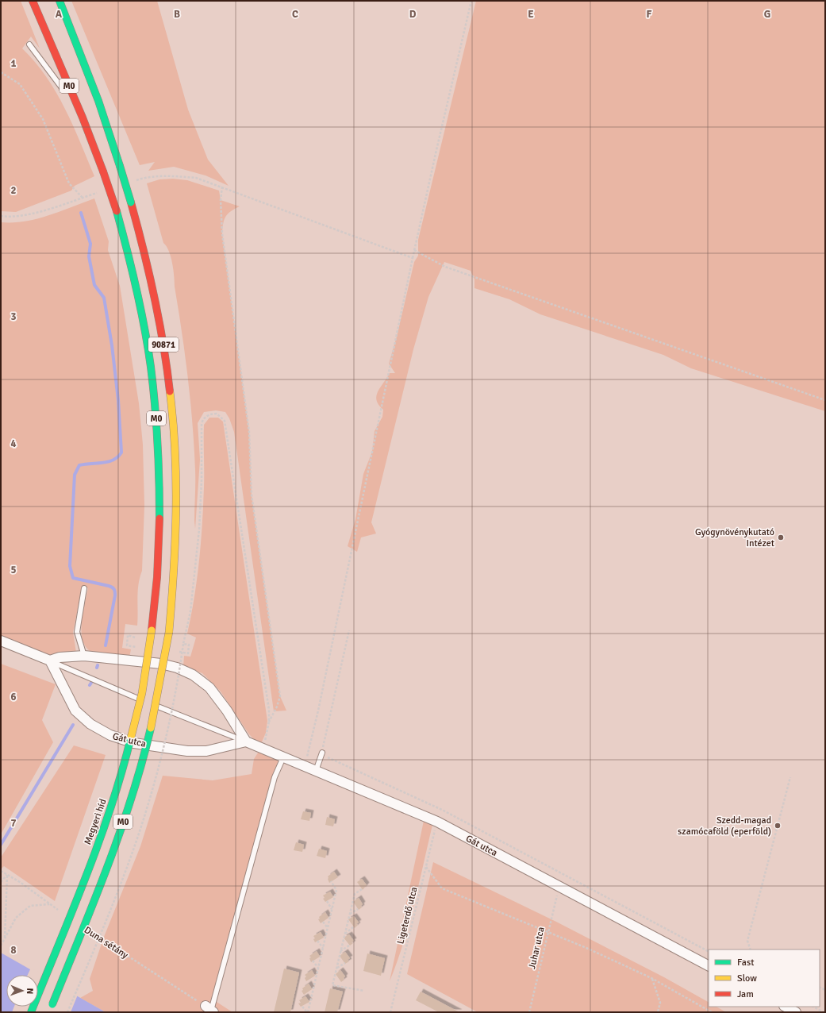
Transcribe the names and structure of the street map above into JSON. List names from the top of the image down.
{
  "streets": {
    "highway": ["M0", "90871", "Megyeri híd"],
    "street": ["Gát utca"],
    "path": ["Ligeterdő utca", "Duna sétány", "Juhar utca"]
  },
  "crossings": [
    ["M0", "90871"],
    ["M0", "Megyeri híd"],
    ["Gát utca", "Ligeterdő utca"],
    ["Gát utca", "Juhar utca"]
  ],
  "places": ["Gyógynövénykutató Intézet", "Szedd-magad szamócaföld (eperföld)"],
  "legend": ["Fast", "Slow", "Jam"],
  "north": "right",
  "grid": {
    "columns": [
      "A",
      "B",
      "C",
      "D",
      "E",
      "F",
      "G"
    ],
    "rows": [
      "1",
      "2",
      "3",
      "4",
      "5",
      "6",
      "7",
      "8"
    ]
  }
}
